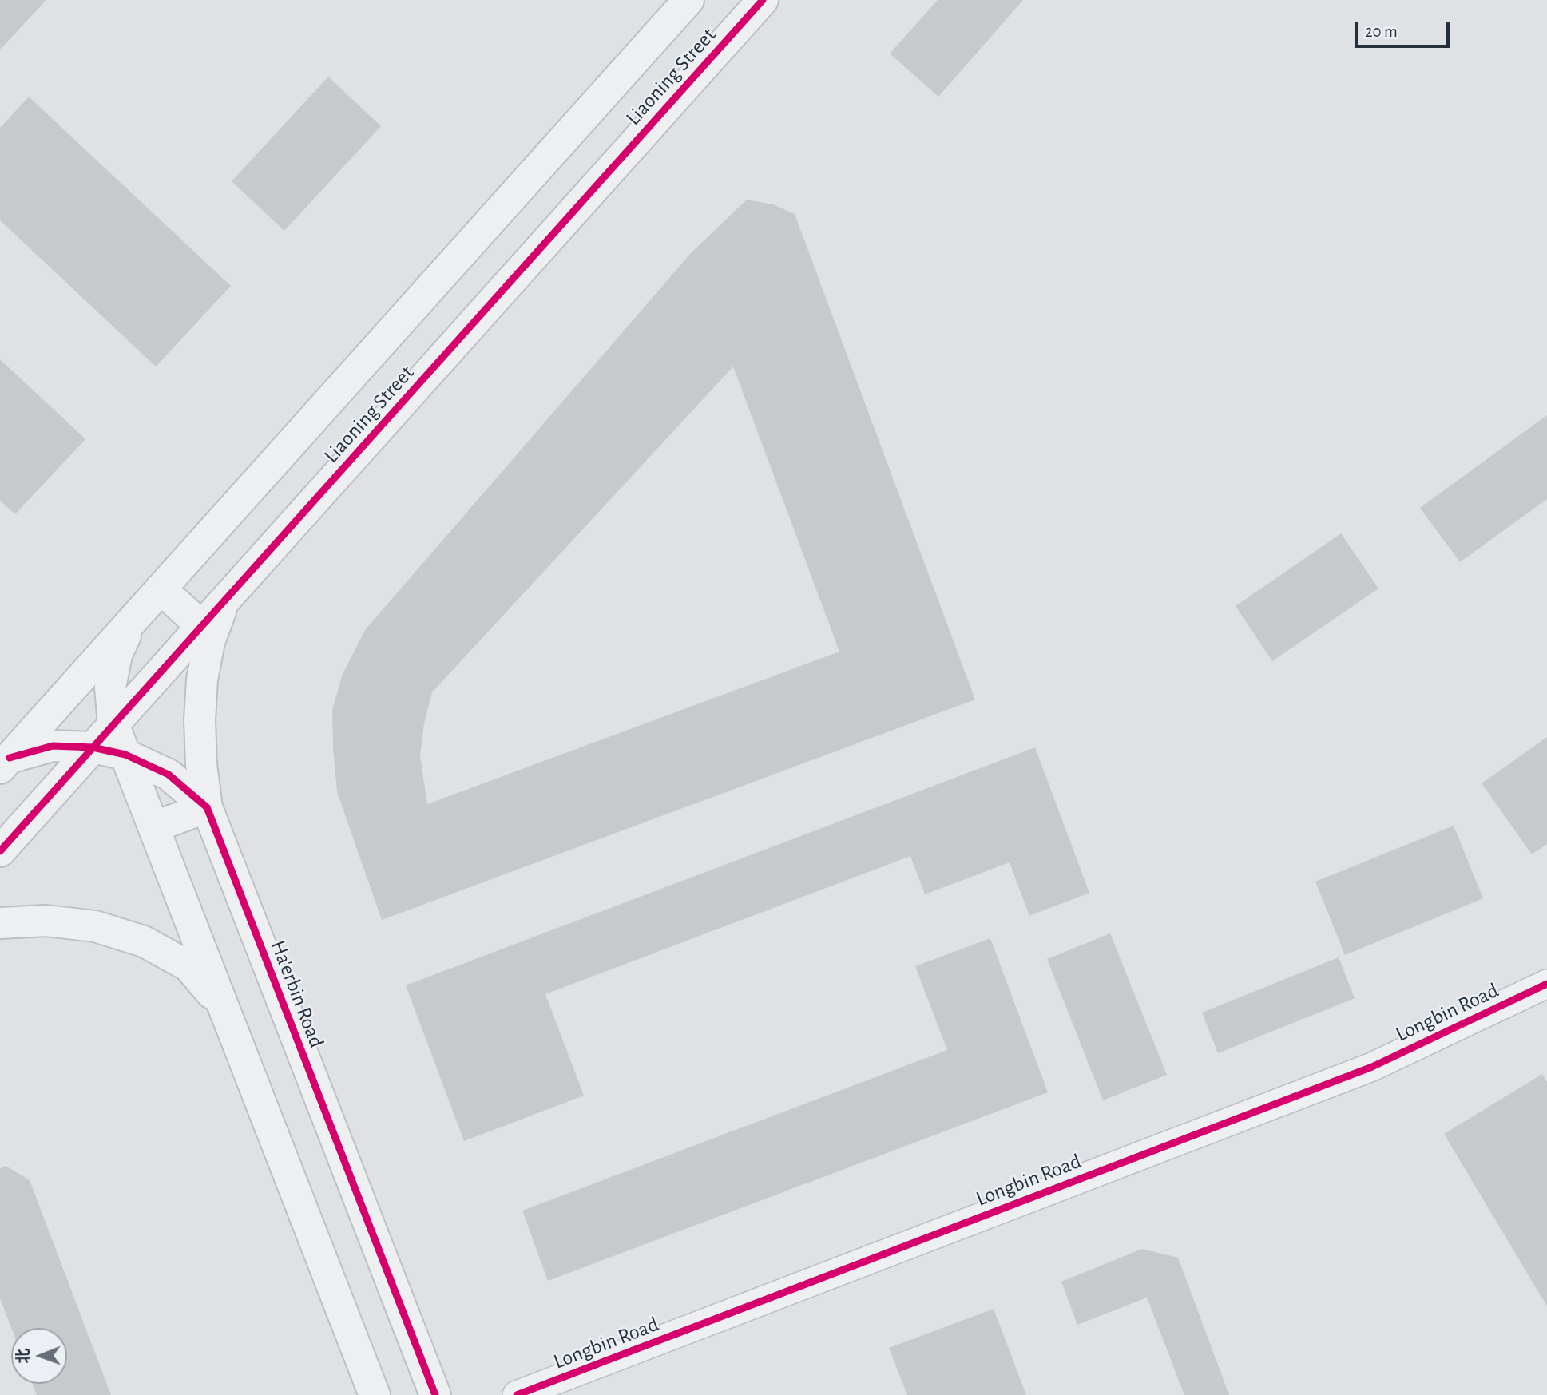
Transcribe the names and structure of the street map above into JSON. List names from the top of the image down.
{
  "streets": {
    "street": ["Liaoning Street", "Ha'erbin Road", "Longbin Road"]
  },
  "crossings": [
    ["Liaoning Street", "Ha'erbin Road"]
  ],
  "scale_bar": "20 m",
  "north": "left"
}
